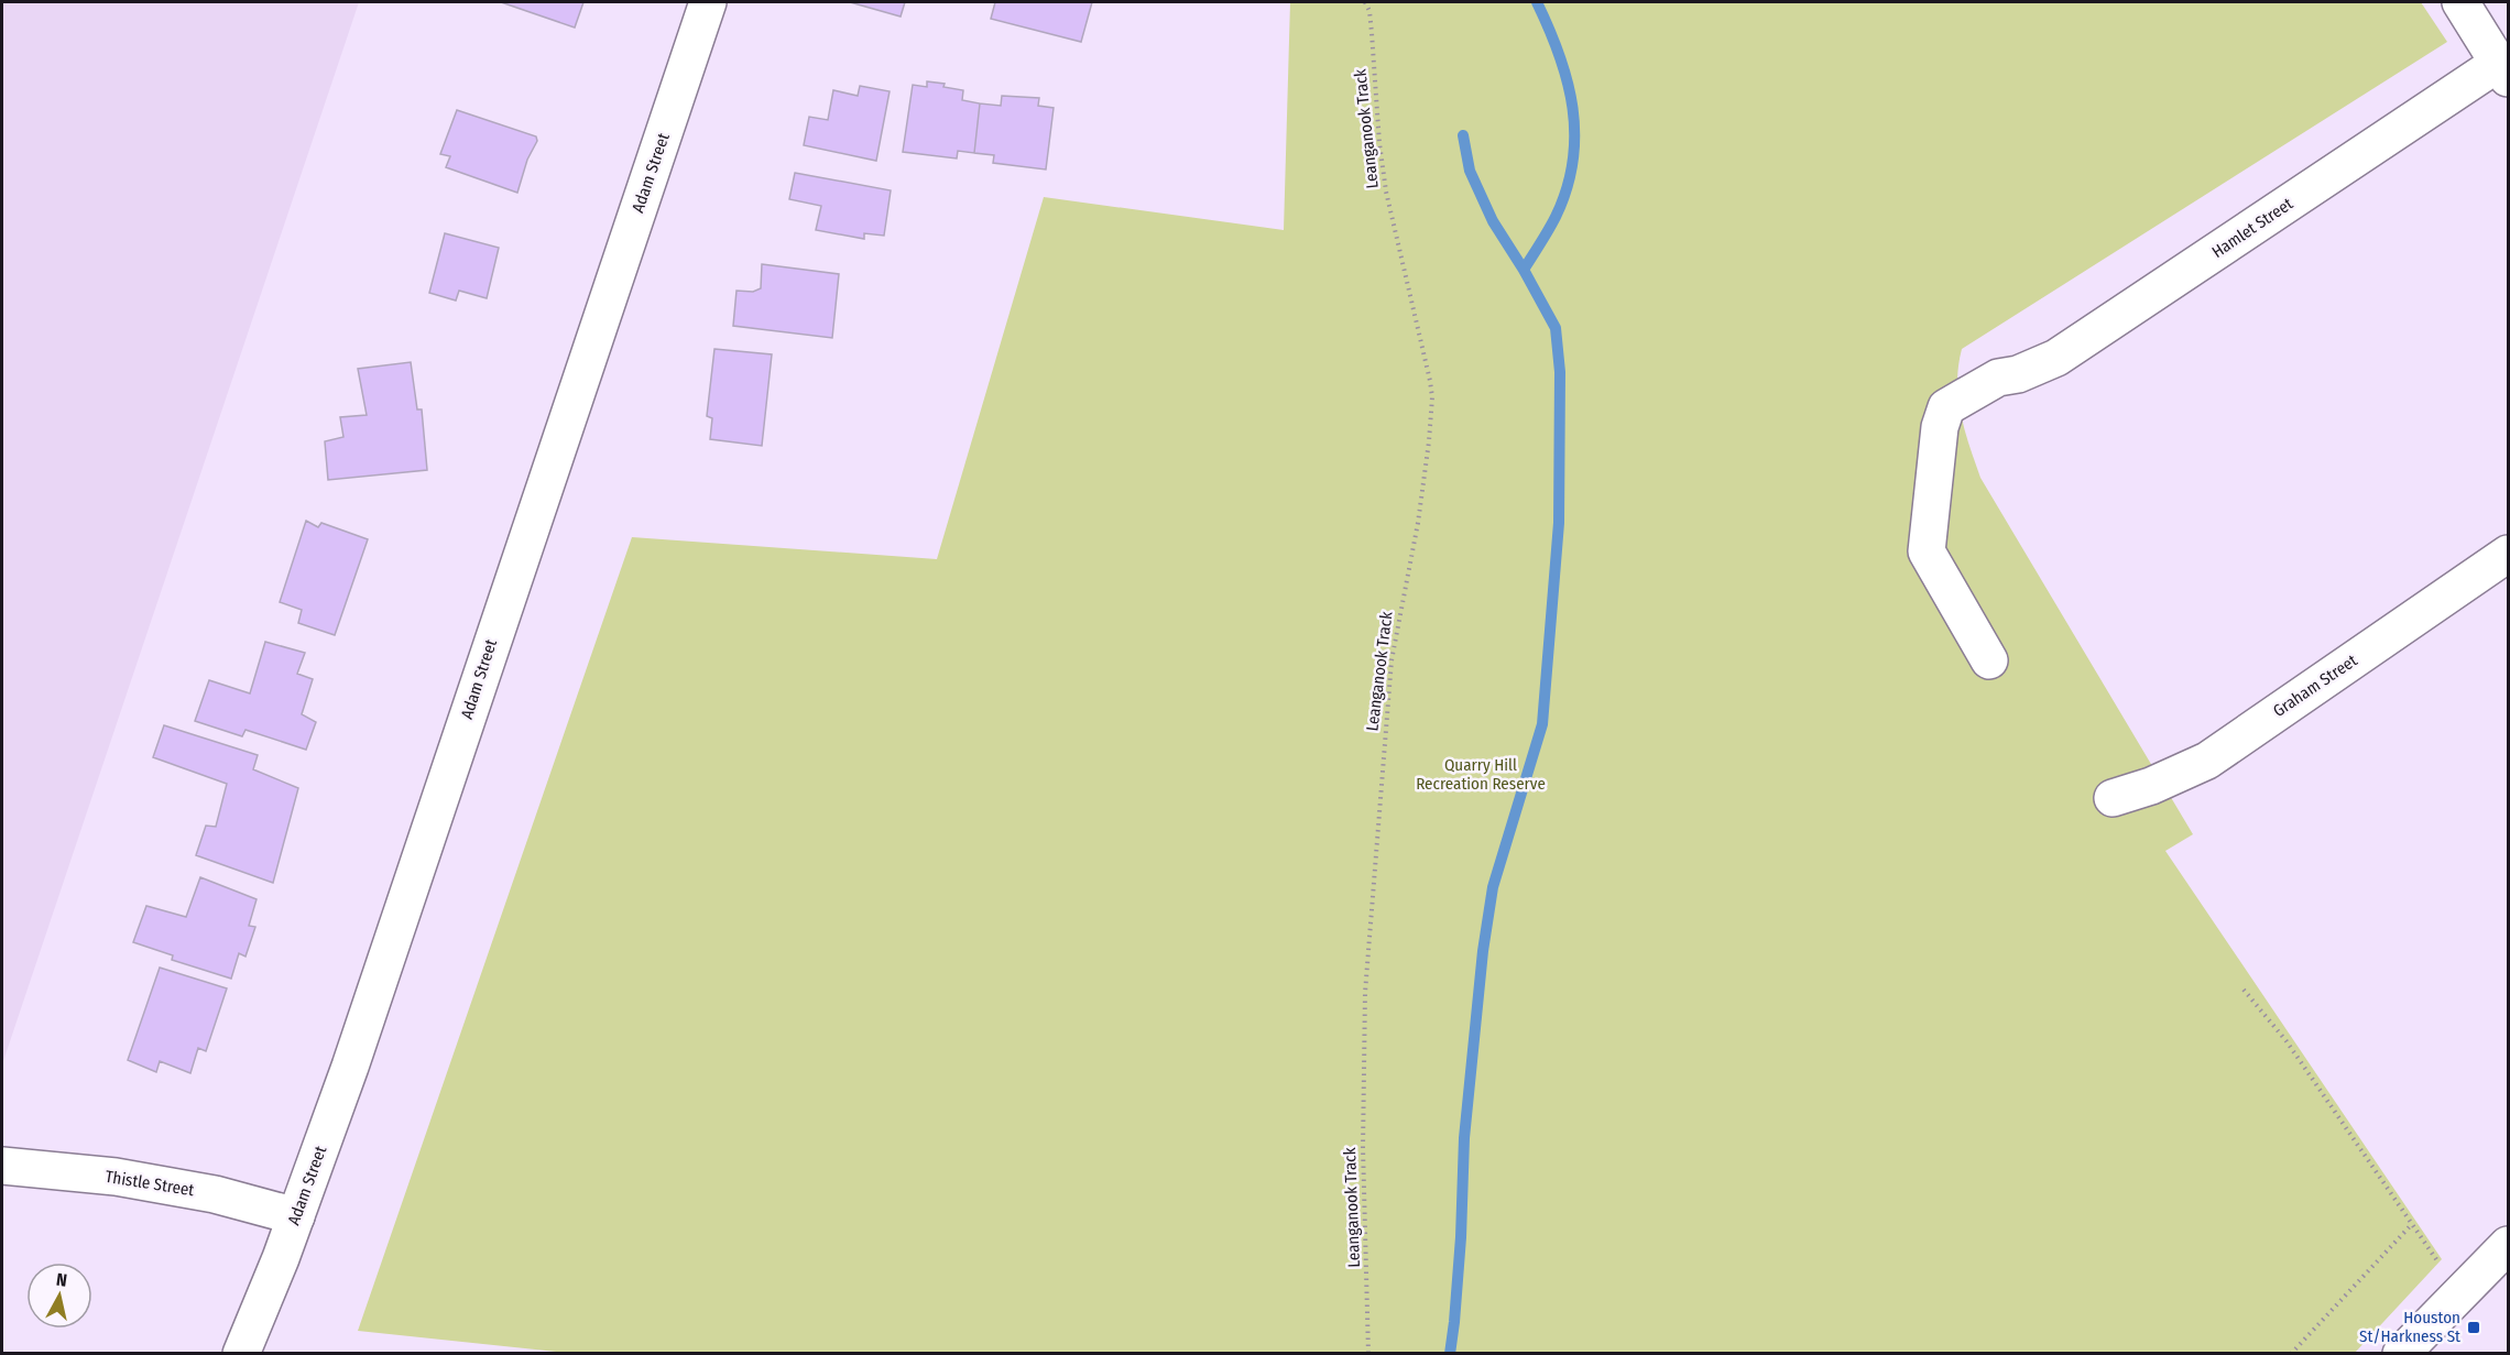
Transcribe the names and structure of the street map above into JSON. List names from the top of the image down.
{
  "streets": {
    "street": [
      "Adam Street",
      "Hamlet Street",
      "Graham Street",
      "Thistle Street"
    ],
    "path": ["Leanganook Track"]
  },
  "crossings": [
    ["Adam Street", "Thistle Street"]
  ],
  "parks": ["Quarry Hill Recreation Reserve"],
  "places": {
    "transit": ["Houston St/Harkness St"]
  },
  "north": "top"
}
